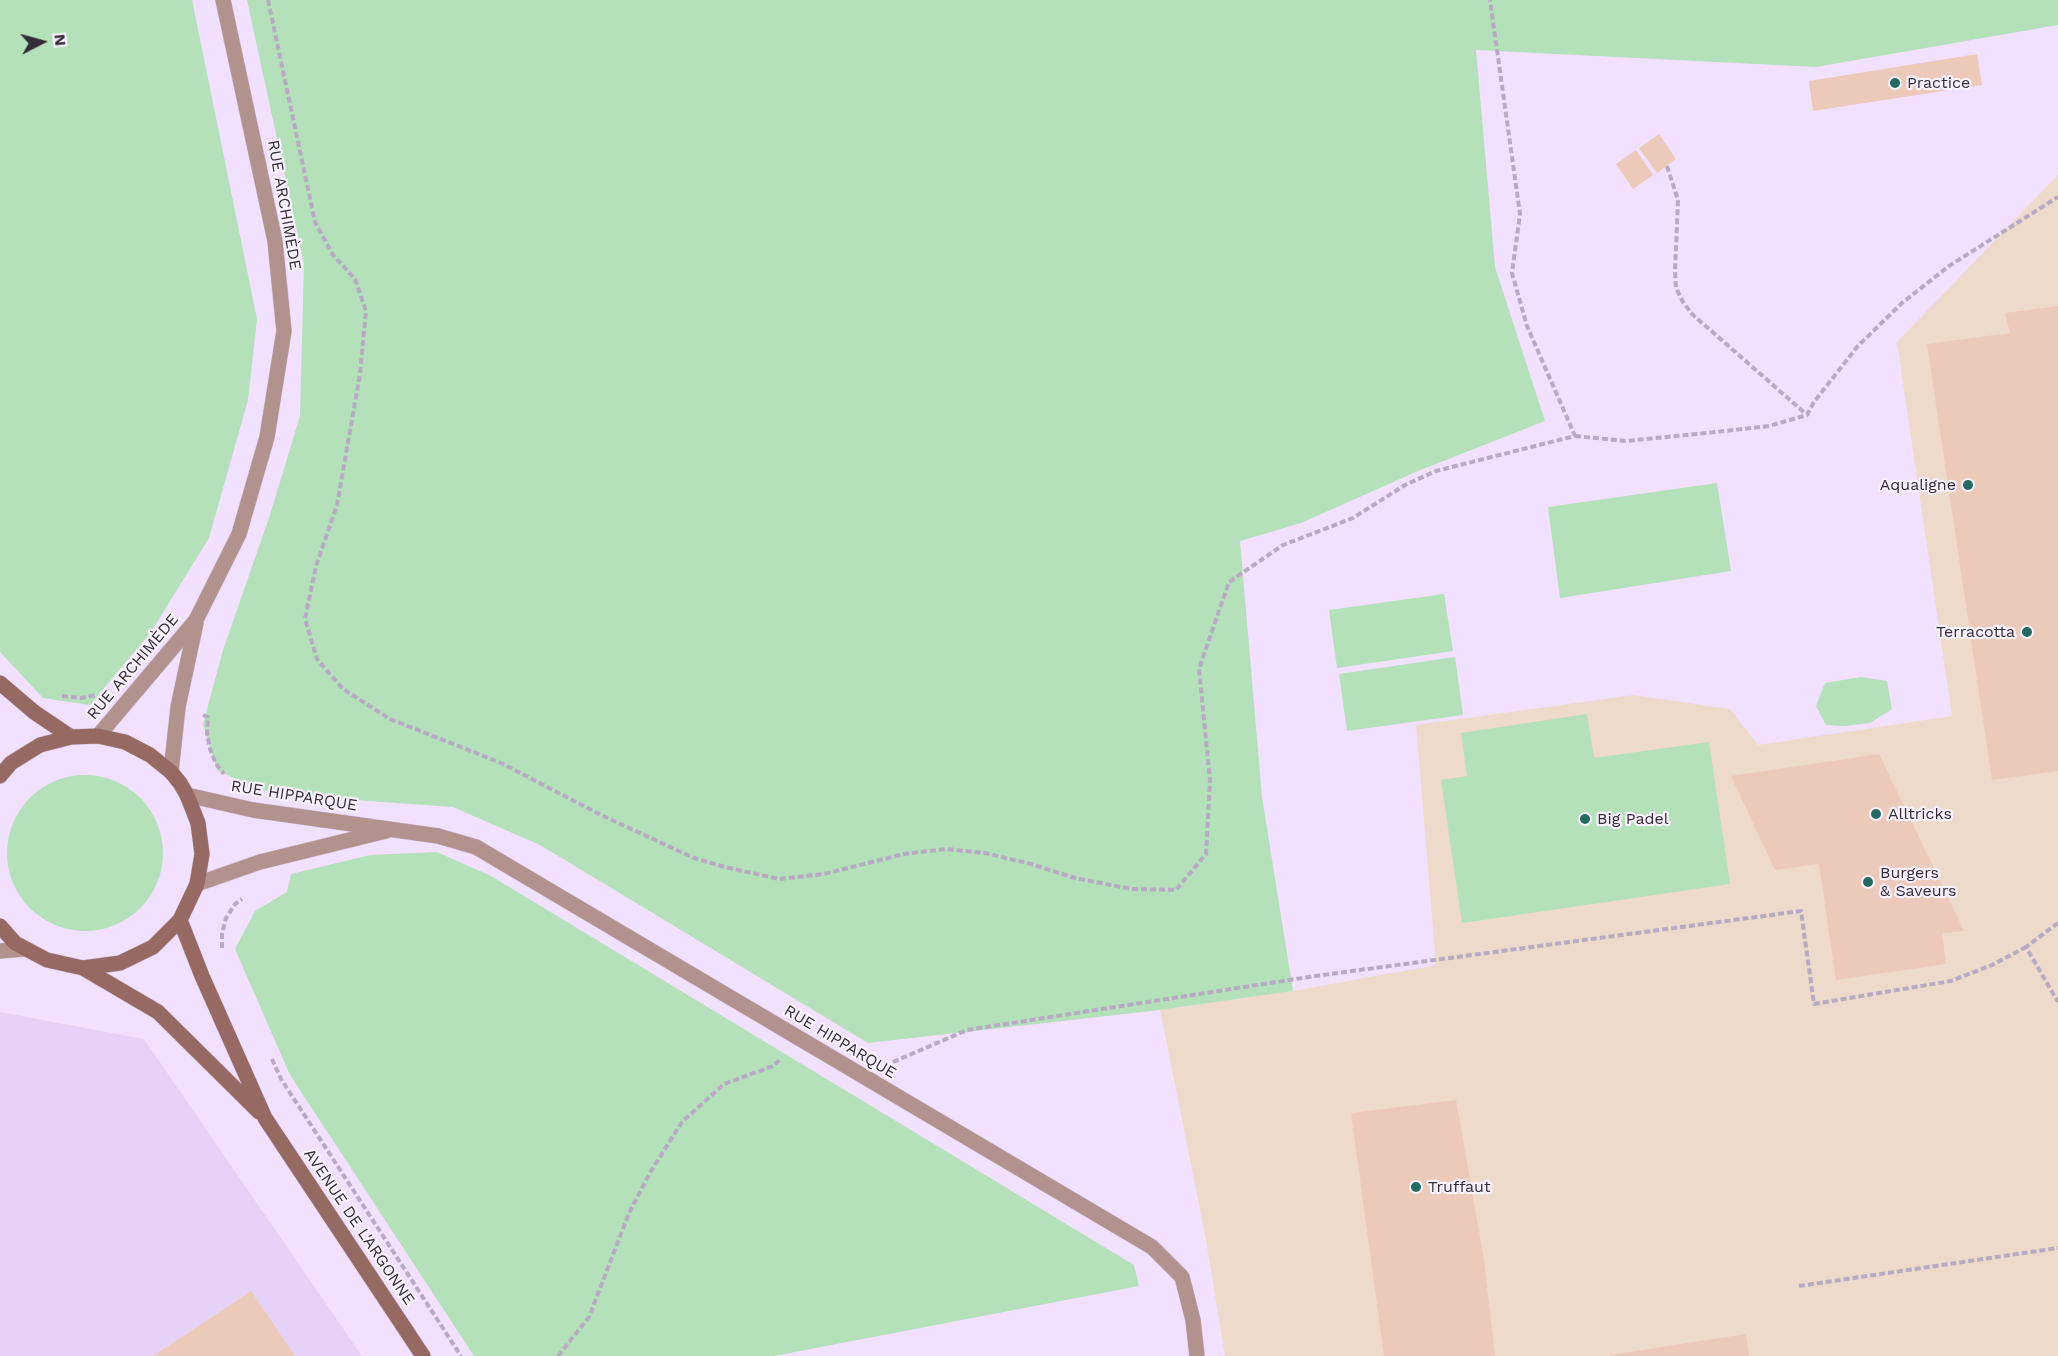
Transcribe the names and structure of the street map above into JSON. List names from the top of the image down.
{
  "streets": {
    "main road": ["AVENUE DE L'ARGONNE"],
    "street": ["RUE ARCHIMÈDE", "RUE HIPPARQUE"]
  },
  "places": [
    "Practice",
    "Aqualigne",
    "Terracotta",
    "Alltricks",
    "Big Padel",
    "Burgers & Saveurs",
    "Truffaut"
  ],
  "north": "right"
}
